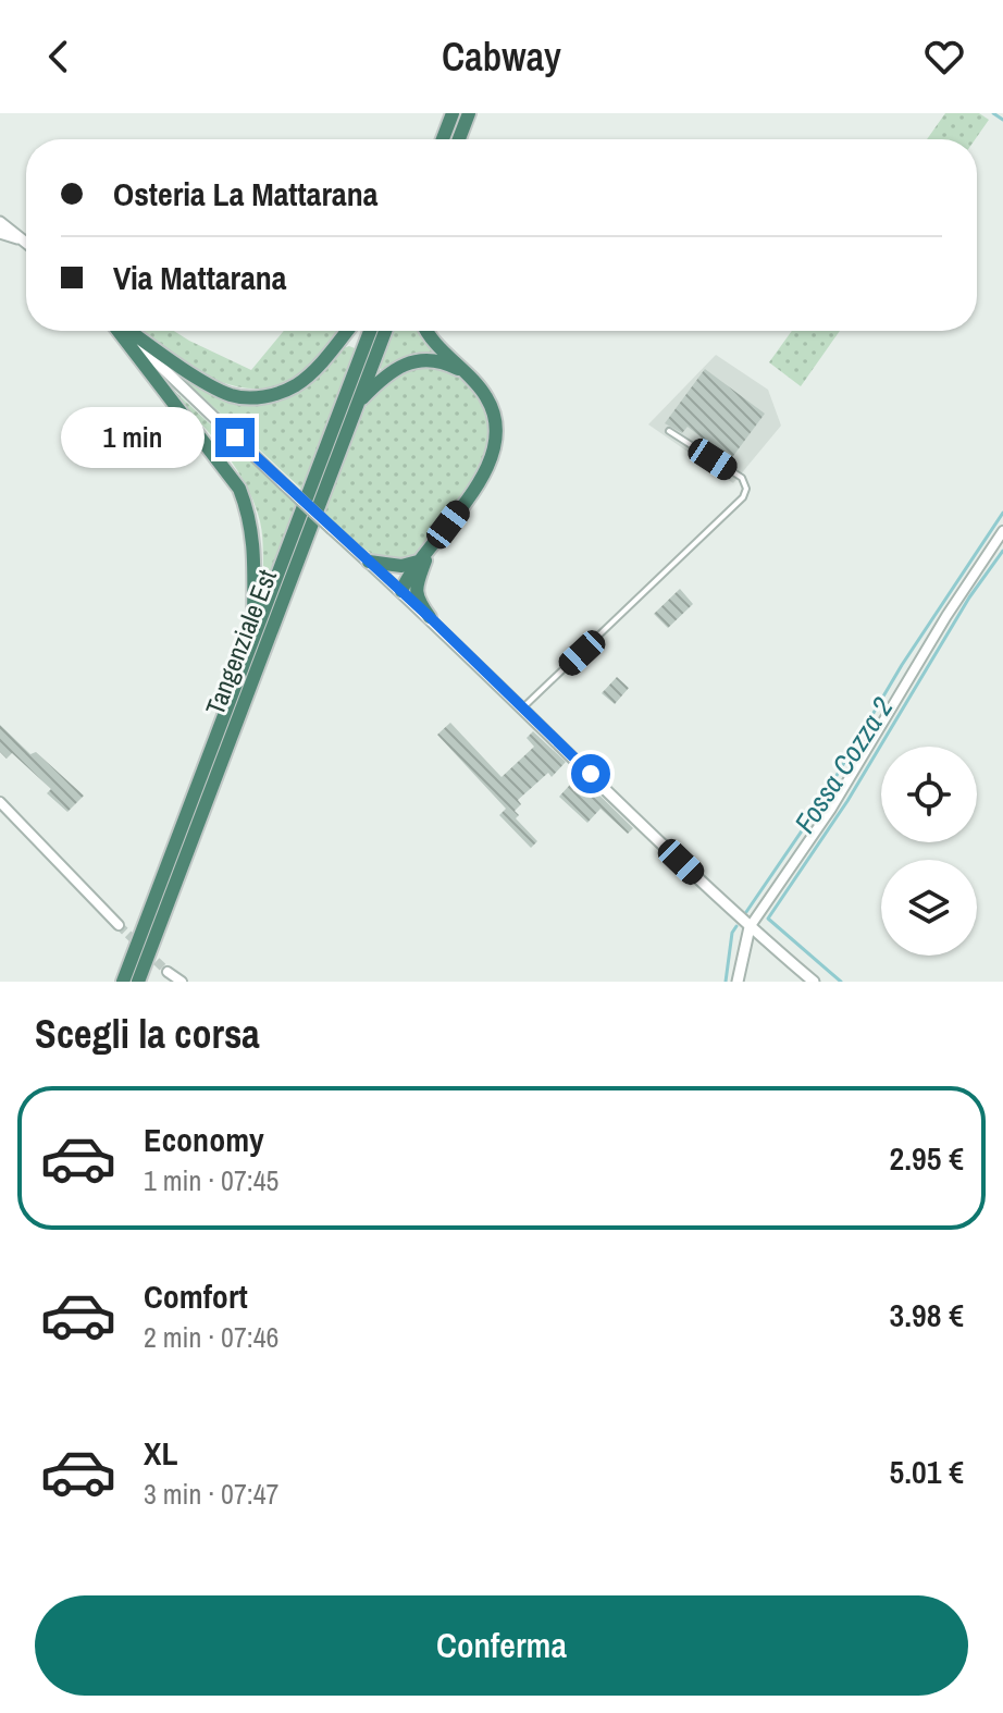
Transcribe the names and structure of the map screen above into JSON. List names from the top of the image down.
{
  "streets": {
    "highway": ["Tangenziale Est"]
  },
  "water": ["Fossa Cozza 2"],
  "page": {
    "header": "Cabway",
    "banner": ["Osteria La Mattarana", "Via Mattarana"],
    "bubble": "1 min",
    "heading": "Scegli la corsa",
    "list": [
      {
        "name": "Economy",
        "note": "1 min · 07:45",
        "value": "2.95 €"
      },
      {
        "name": "Comfort",
        "note": "2 min · 07:46",
        "value": "3.98 €"
      },
      {
        "name": "XL",
        "note": "3 min · 07:47",
        "value": "5.01 €"
      }
    ],
    "buttons": "Conferma"
  }
}
